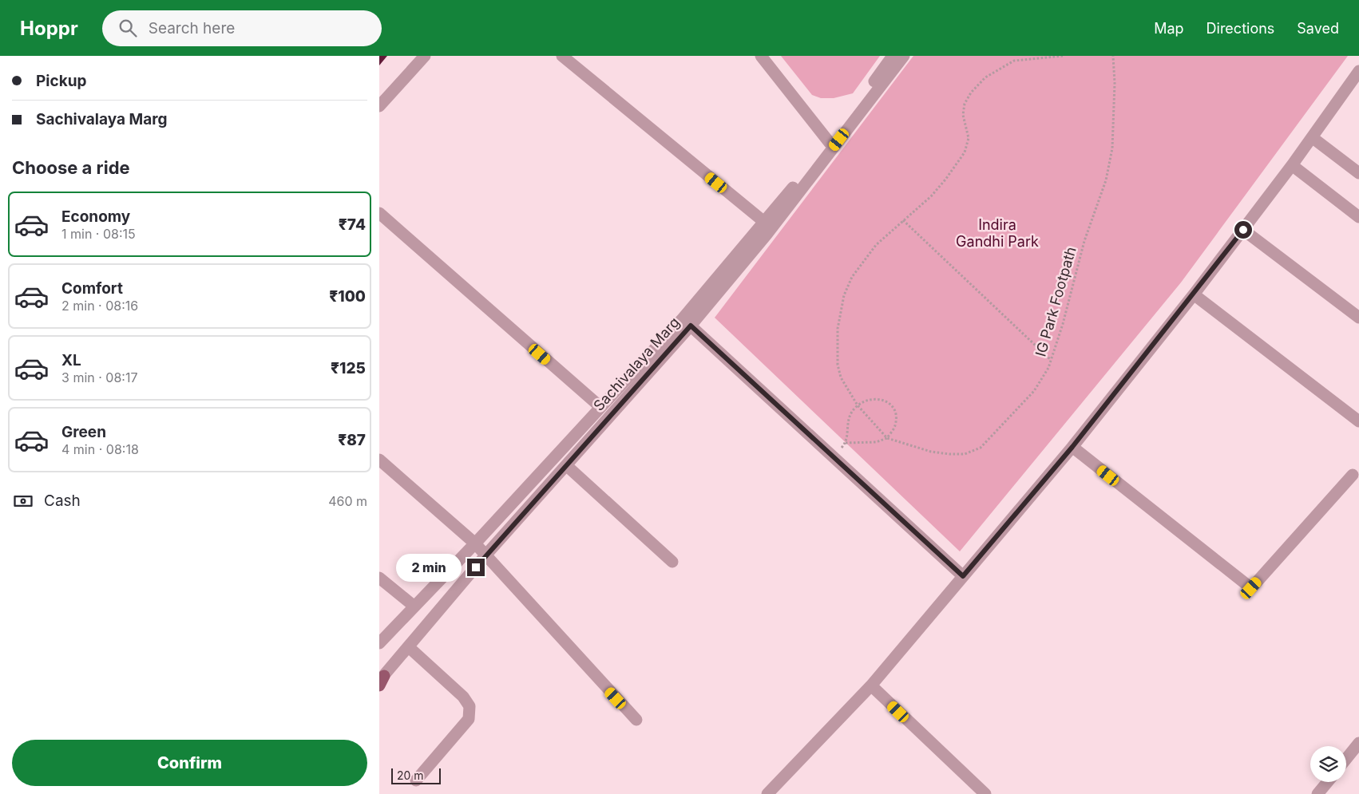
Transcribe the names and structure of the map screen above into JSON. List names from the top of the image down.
{
  "streets": {
    "street": ["Sachivalaya Marg"],
    "path": ["IG Park Footpath"]
  },
  "parks": ["Indira Gandhi Park"],
  "scale_bar": "20 m",
  "page": {
    "header": "Hoppr",
    "search": "Search here",
    "nav": ["Map", "Directions", "Saved"],
    "banner": ["Pickup", "Sachivalaya Marg"],
    "heading": "Choose a ride",
    "list": [
      {
        "name": "Economy",
        "note": "1 min · 08:15",
        "value": "₹74"
      },
      {
        "name": "Comfort",
        "note": "2 min · 08:16",
        "value": "₹100"
      },
      {
        "name": "XL",
        "note": "3 min · 08:17",
        "value": "₹125"
      },
      {
        "name": "Green",
        "note": "4 min · 08:18",
        "value": "₹87"
      }
    ],
    "pay": ["Cash", "460 m"],
    "bubble": "2 min",
    "buttons": "Confirm",
    "scale": "20 m"
  }
}
